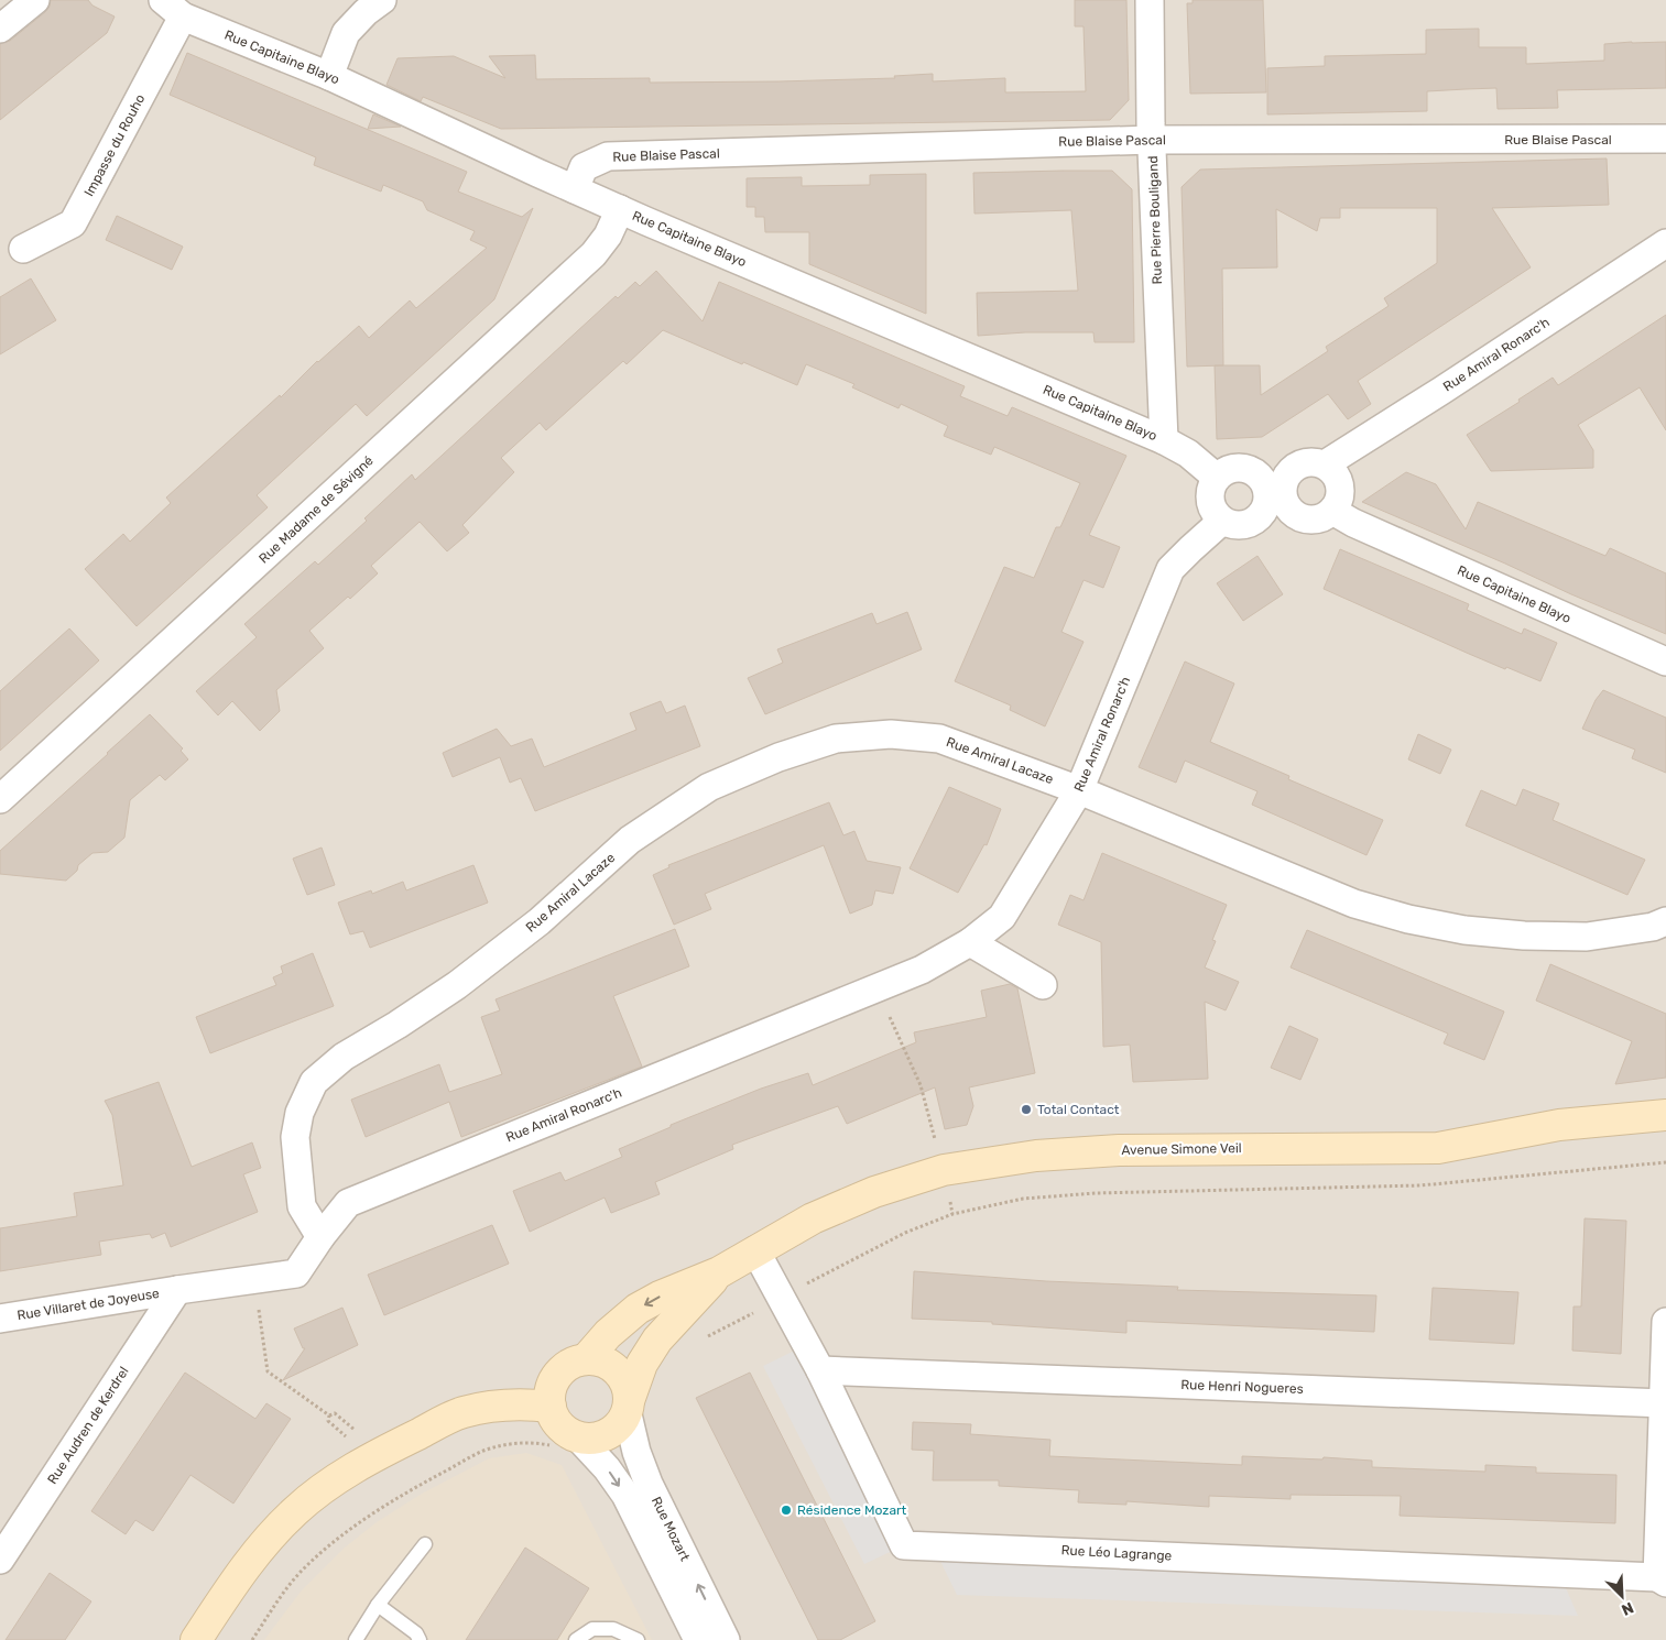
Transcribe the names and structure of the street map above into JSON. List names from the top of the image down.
{
  "streets": {
    "main road": ["Avenue Simone Veil"],
    "street": [
      "Rue Capitaine Blayo",
      "Rue Blaise Pascal",
      "Impasse du Rouho",
      "Rue Pierre Bouligand",
      "Rue Amiral Ronarc'h",
      "Rue Madame de Sévigné",
      "Rue Amiral Lacaze",
      "Rue Villaret de Joyeuse",
      "Rue Henri Nogueres",
      "Rue Audren de Kerdrel",
      "Rue Mozart",
      "Rue Léo Lagrange"
    ]
  },
  "crossings": [
    ["Rue Capitaine Blayo", "Rue Blaise Pascal"],
    ["Rue Capitaine Blayo", "Impasse du Rouho"],
    ["Rue Capitaine Blayo", "Rue Pierre Bouligand"],
    ["Rue Capitaine Blayo", "Rue Amiral Ronarc'h"],
    ["Rue Capitaine Blayo", "Rue Madame de Sévigné"],
    ["Rue Blaise Pascal", "Rue Pierre Bouligand"],
    ["Rue Amiral Ronarc'h", "Rue Amiral Lacaze"],
    ["Rue Amiral Ronarc'h", "Rue Villaret de Joyeuse"],
    ["Rue Amiral Ronarc'h", "Rue Audren de Kerdrel"],
    ["Avenue Simone Veil", "Rue Mozart"],
    ["Avenue Simone Veil", "Rue Léo Lagrange"],
    ["Rue Villaret de Joyeuse", "Rue Audren de Kerdrel"],
    ["Rue Henri Nogueres", "Rue Léo Lagrange"]
  ],
  "places": ["Total Contact", "Résidence Mozart"],
  "north": "bottom right"
}
